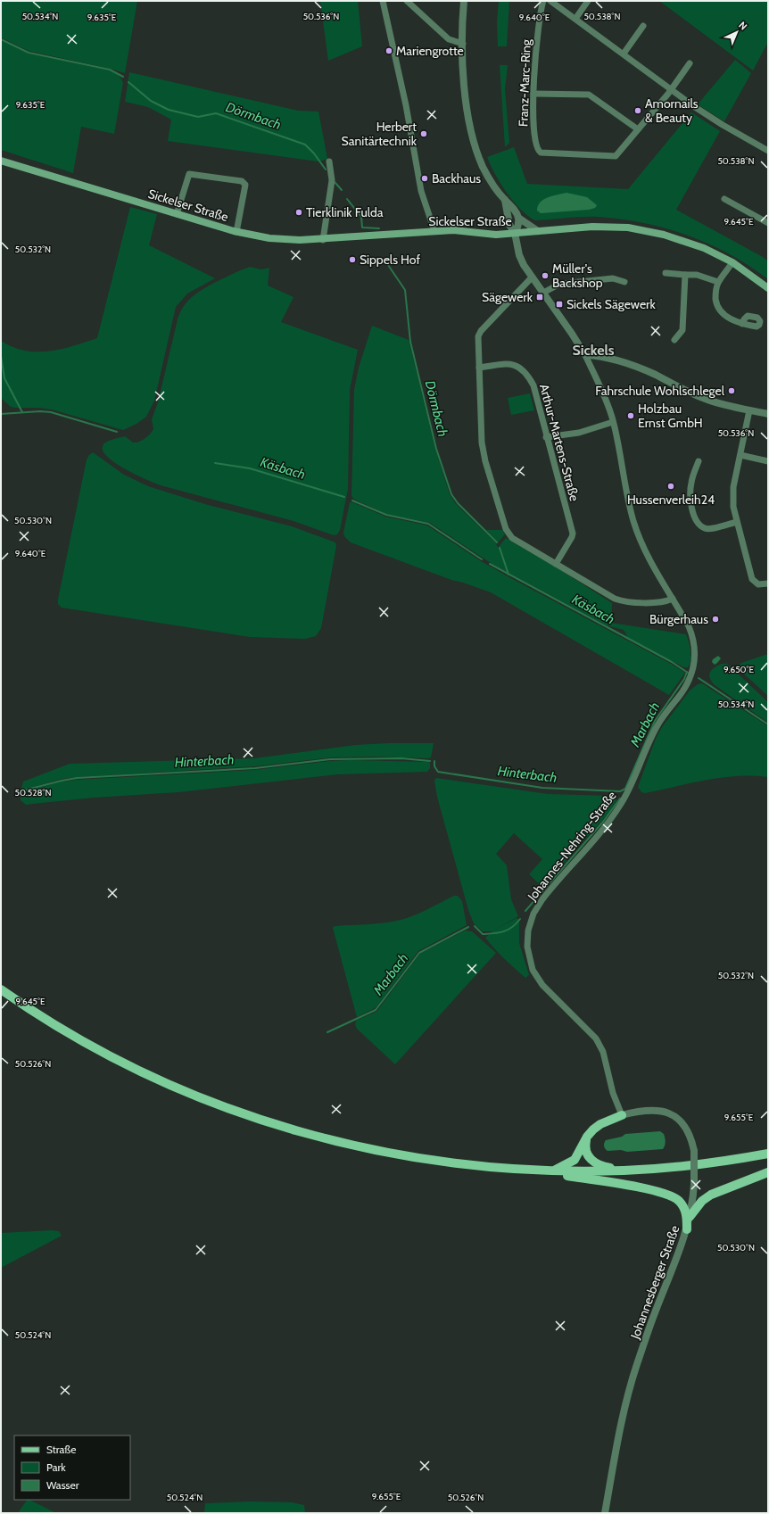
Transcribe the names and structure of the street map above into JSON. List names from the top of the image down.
{
  "streets": {
    "main road": ["Sickelser Straße"],
    "street": [
      "Franz-Marc-Ring",
      "Arthur-Martens-Straße",
      "Johannes-Nehring-Straße",
      "Johannesberger Straße"
    ]
  },
  "crossings": [
    ["Sickelser Straße", "Johannes-Nehring-Straße"],
    ["Johannes-Nehring-Straße", "Johannesberger Straße"]
  ],
  "districts": ["Sickels"],
  "water": [
    "Dörmbach",
    "Käsbach",
    "Marbach",
    "Hinterbach"
  ],
  "places": {
    "other": [
      "Mariengrotte",
      "Amornails & Beauty",
      "Herbert Sanitärtechnik",
      "Backhaus",
      "Tierklinik Fulda",
      "Sippels Hof",
      "Müller's Backshop",
      "Fahrschule Wohlschlegel",
      "Holzbau Ernst GmbH",
      "Hussenverleih24",
      "Bürgerhaus"
    ],
    "transit": ["Sägewerk", "Sickels Sägewerk"]
  },
  "legend": ["Straße", "Park", "Wasser"],
  "north": "top right",
  "coordinates": [
    "50.534°N",
    "50.536°N",
    "50.538°N",
    "9.635°E",
    "9.640°E",
    "9.645°E",
    "50.532°N",
    "50.530°N",
    "9.650°E",
    "50.528°N",
    "50.526°N",
    "9.655°E",
    "50.524°N"
  ]
}
